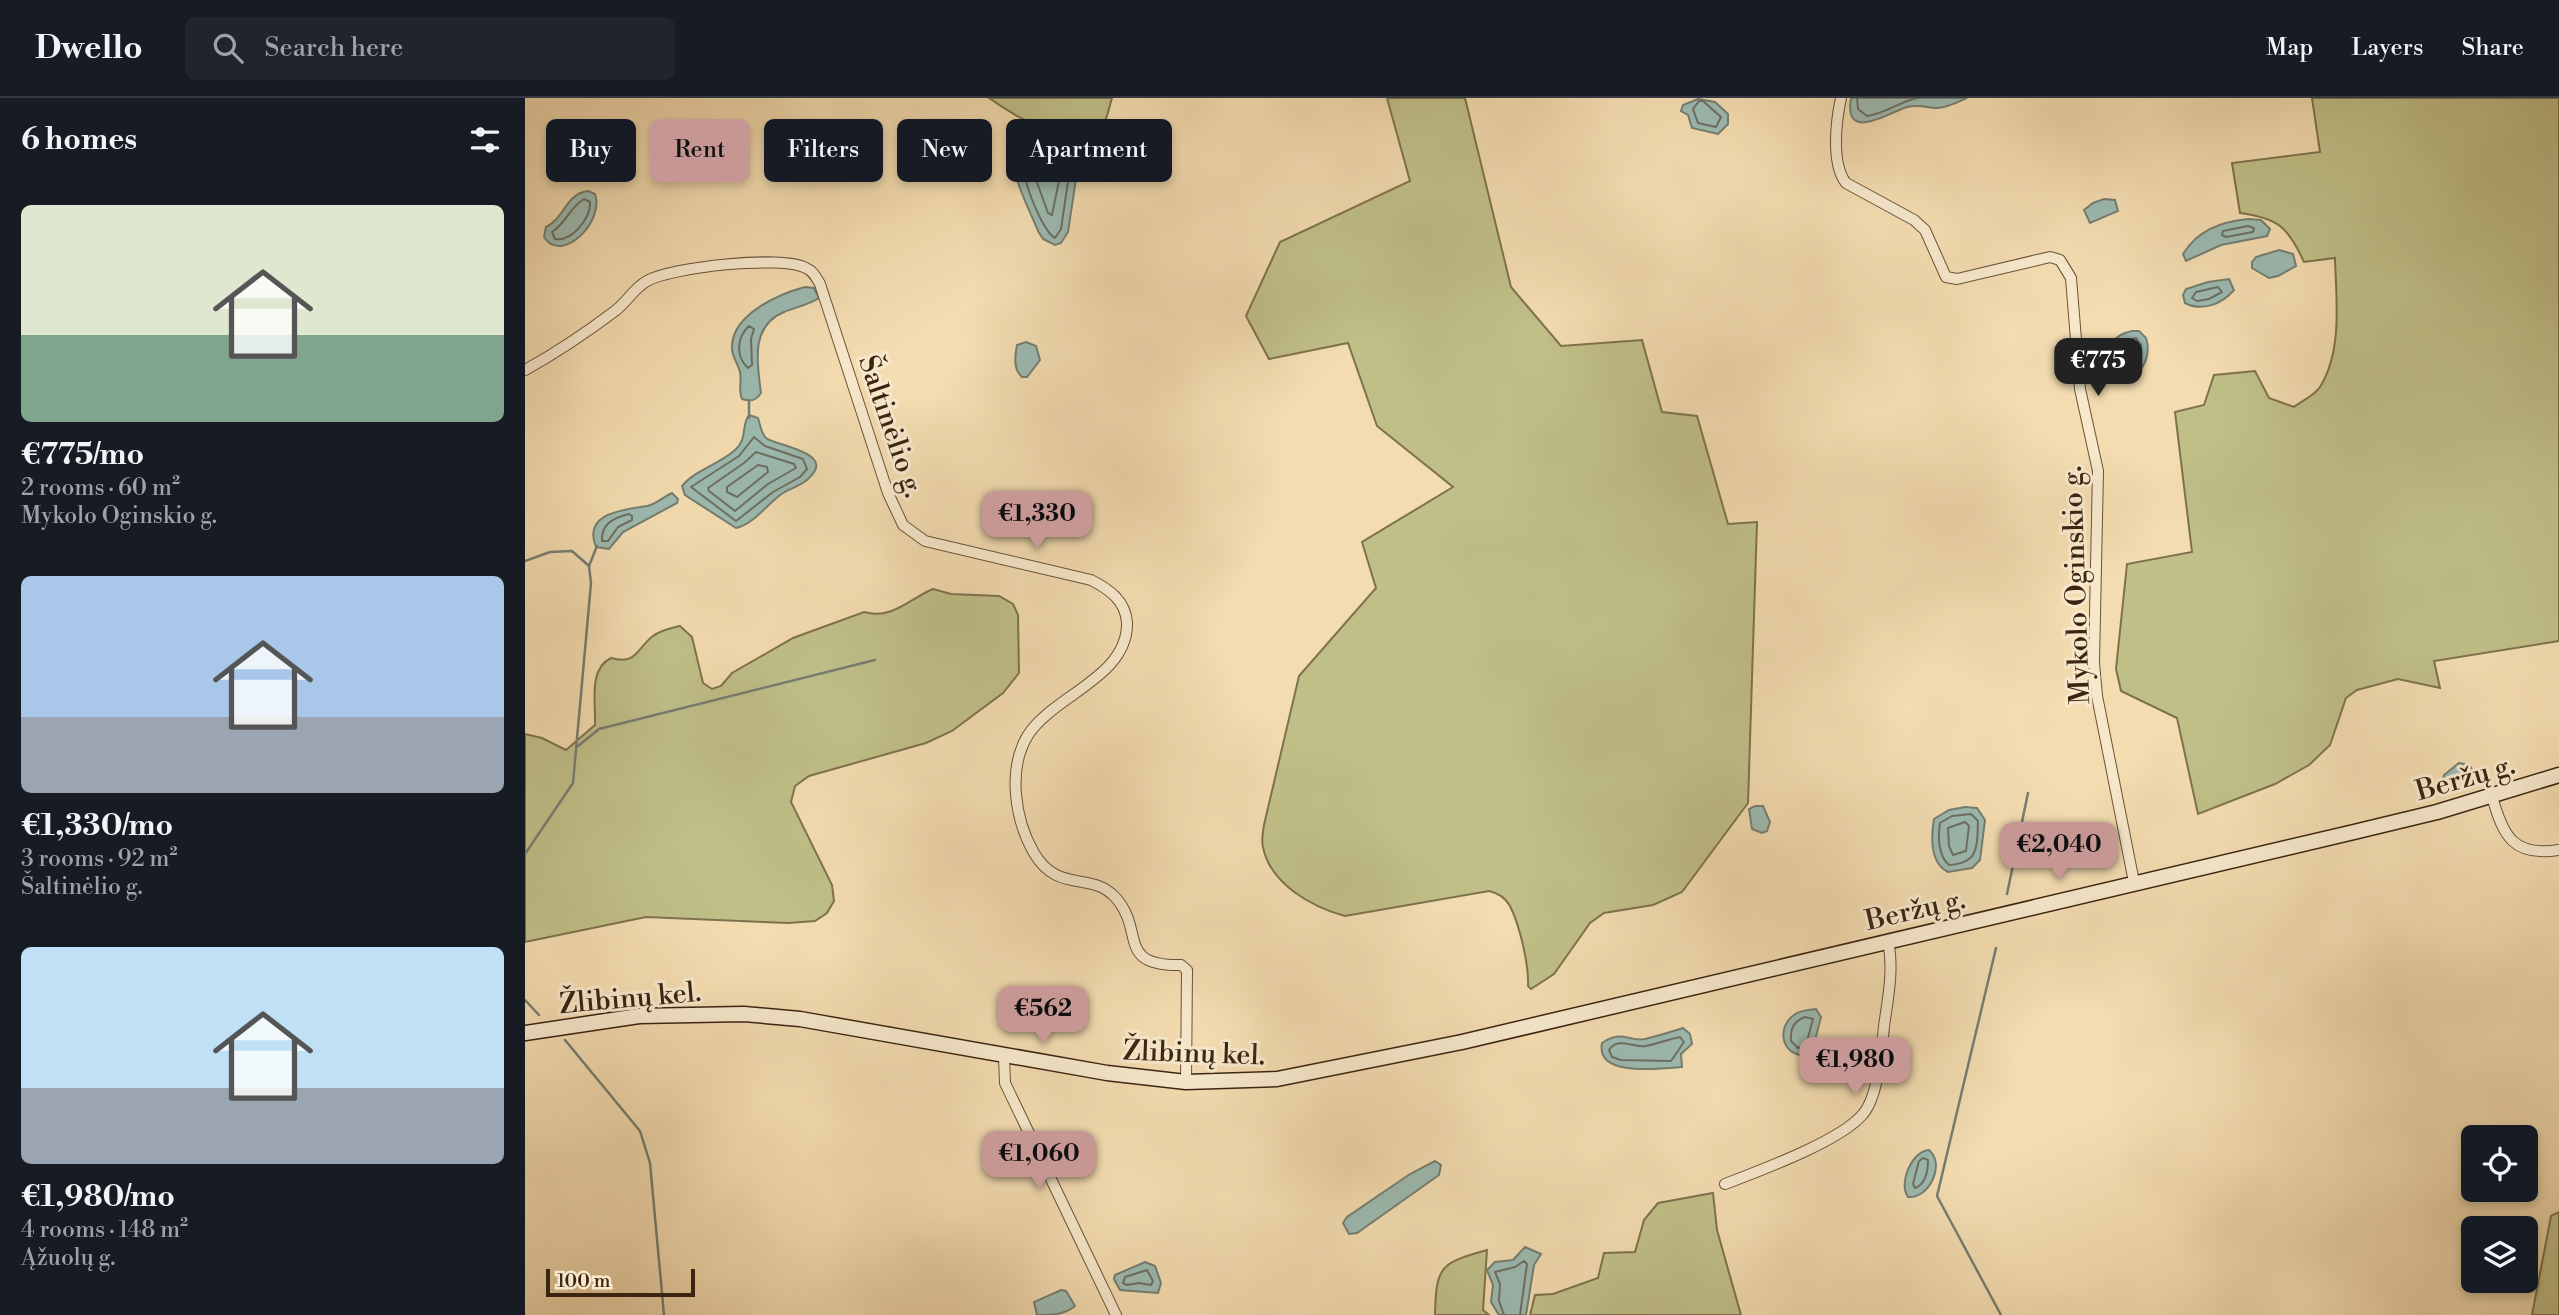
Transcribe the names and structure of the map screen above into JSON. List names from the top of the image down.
{
  "streets": {
    "main road": ["Beržų g.", "Žlibinų kel."],
    "street": ["Šaltinėlio g.", "Mykolo Oginskio g."]
  },
  "crossings": [
    ["Šaltinėlio g.", "Žlibinų kel."],
    ["Mykolo Oginskio g.", "Beržų g."],
    ["Beržų g.", "Žlibinų kel."]
  ],
  "scale_bar": "100 m",
  "page": {
    "header": "Dwello",
    "search": "Search here",
    "nav": ["Map", "Layers", "Share"],
    "heading": "6 homes",
    "chip": [
      "Buy",
      "Rent",
      "Filters",
      "New",
      "Apartment"
    ],
    "list": [
      {
        "name": "€775/mo",
        "note": "2 rooms · 60 m² · Mykolo Oginskio g."
      },
      {
        "name": "€1,330/mo",
        "note": "3 rooms · 92 m² · Šaltinėlio g."
      },
      {
        "name": "€1,980/mo",
        "note": "4 rooms · 148 m² · Ąžuolų g."
      }
    ],
    "price": [
      "€775",
      "€1,330",
      "€2,040",
      "€562",
      "€1,980",
      "€1,060"
    ],
    "scale": "100 m"
  }
}
